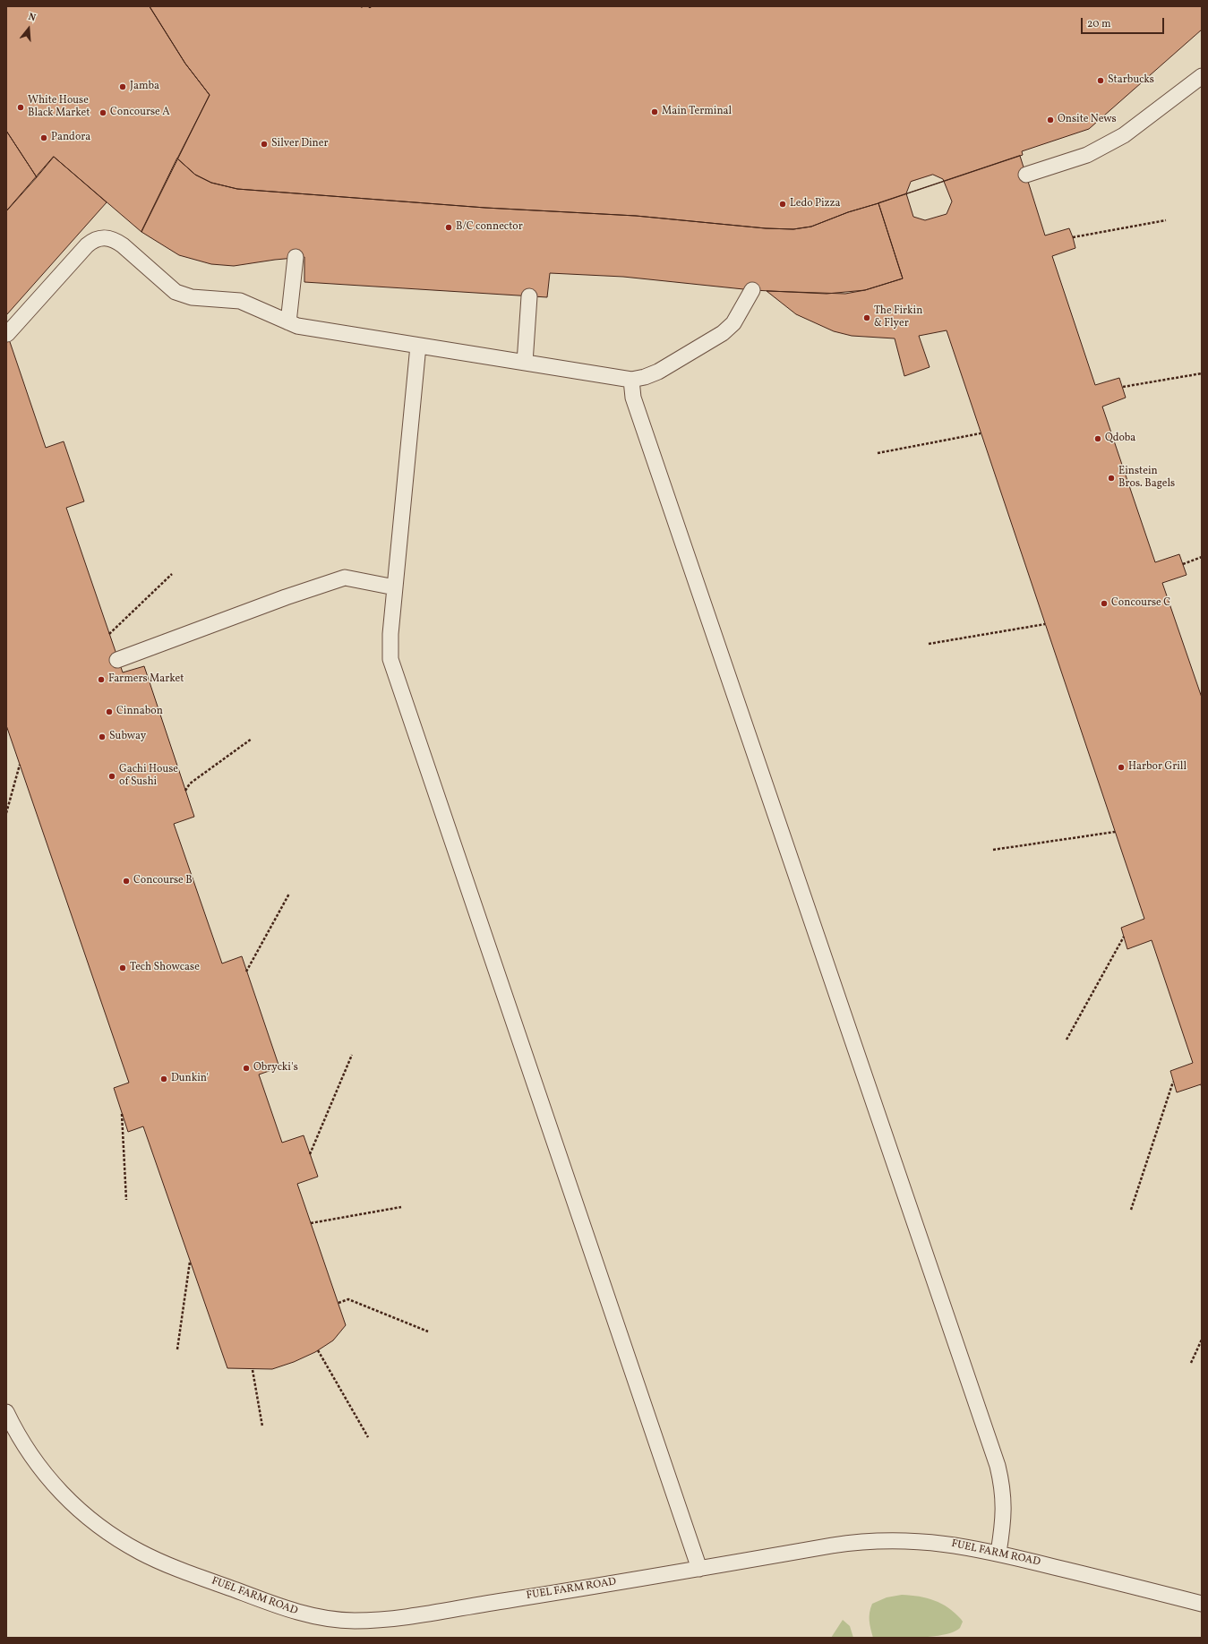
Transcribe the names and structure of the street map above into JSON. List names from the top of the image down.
{
  "streets": {
    "lane": ["FUEL FARM ROAD"]
  },
  "places": [
    "Starbucks",
    "Jamba",
    "White House Black Market",
    "Main Terminal",
    "Concourse A",
    "Onsite News",
    "Pandora",
    "Silver Diner",
    "Ledo Pizza",
    "B/C connector",
    "The Firkin & Flyer",
    "Qdoba",
    "Einstein Bros. Bagels",
    "Concourse C",
    "Farmers Market",
    "Cinnabon",
    "Subway",
    "Harbor Grill",
    "Gachi House of Sushi",
    "Concourse B",
    "Tech Showcase",
    "Obrycki's",
    "Dunkin'"
  ],
  "scale_bar": "20 m",
  "north": "top"
}
